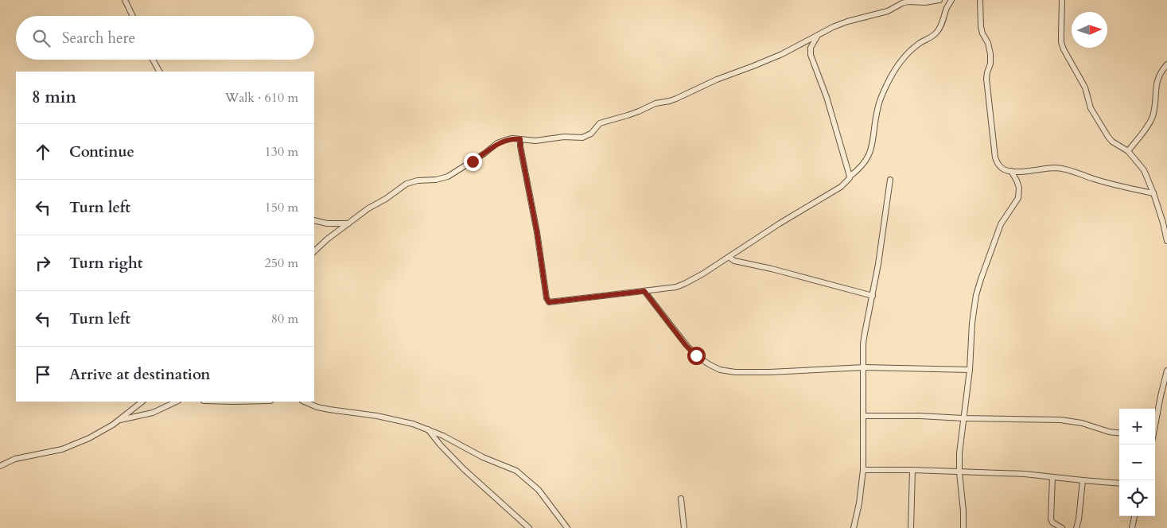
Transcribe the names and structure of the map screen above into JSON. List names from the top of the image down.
{
  "north": "right",
  "page": {
    "search": "Search here",
    "heading": ["8 min", "Walk · 610 m"],
    "list": [
      ["Continue", "130 m"],
      ["Turn left", "150 m"],
      ["Turn right", "250 m"],
      ["Turn left", "80 m"],
      "Arrive at destination"
    ],
    "map_buttons": ["+", "−"]
  }
}
